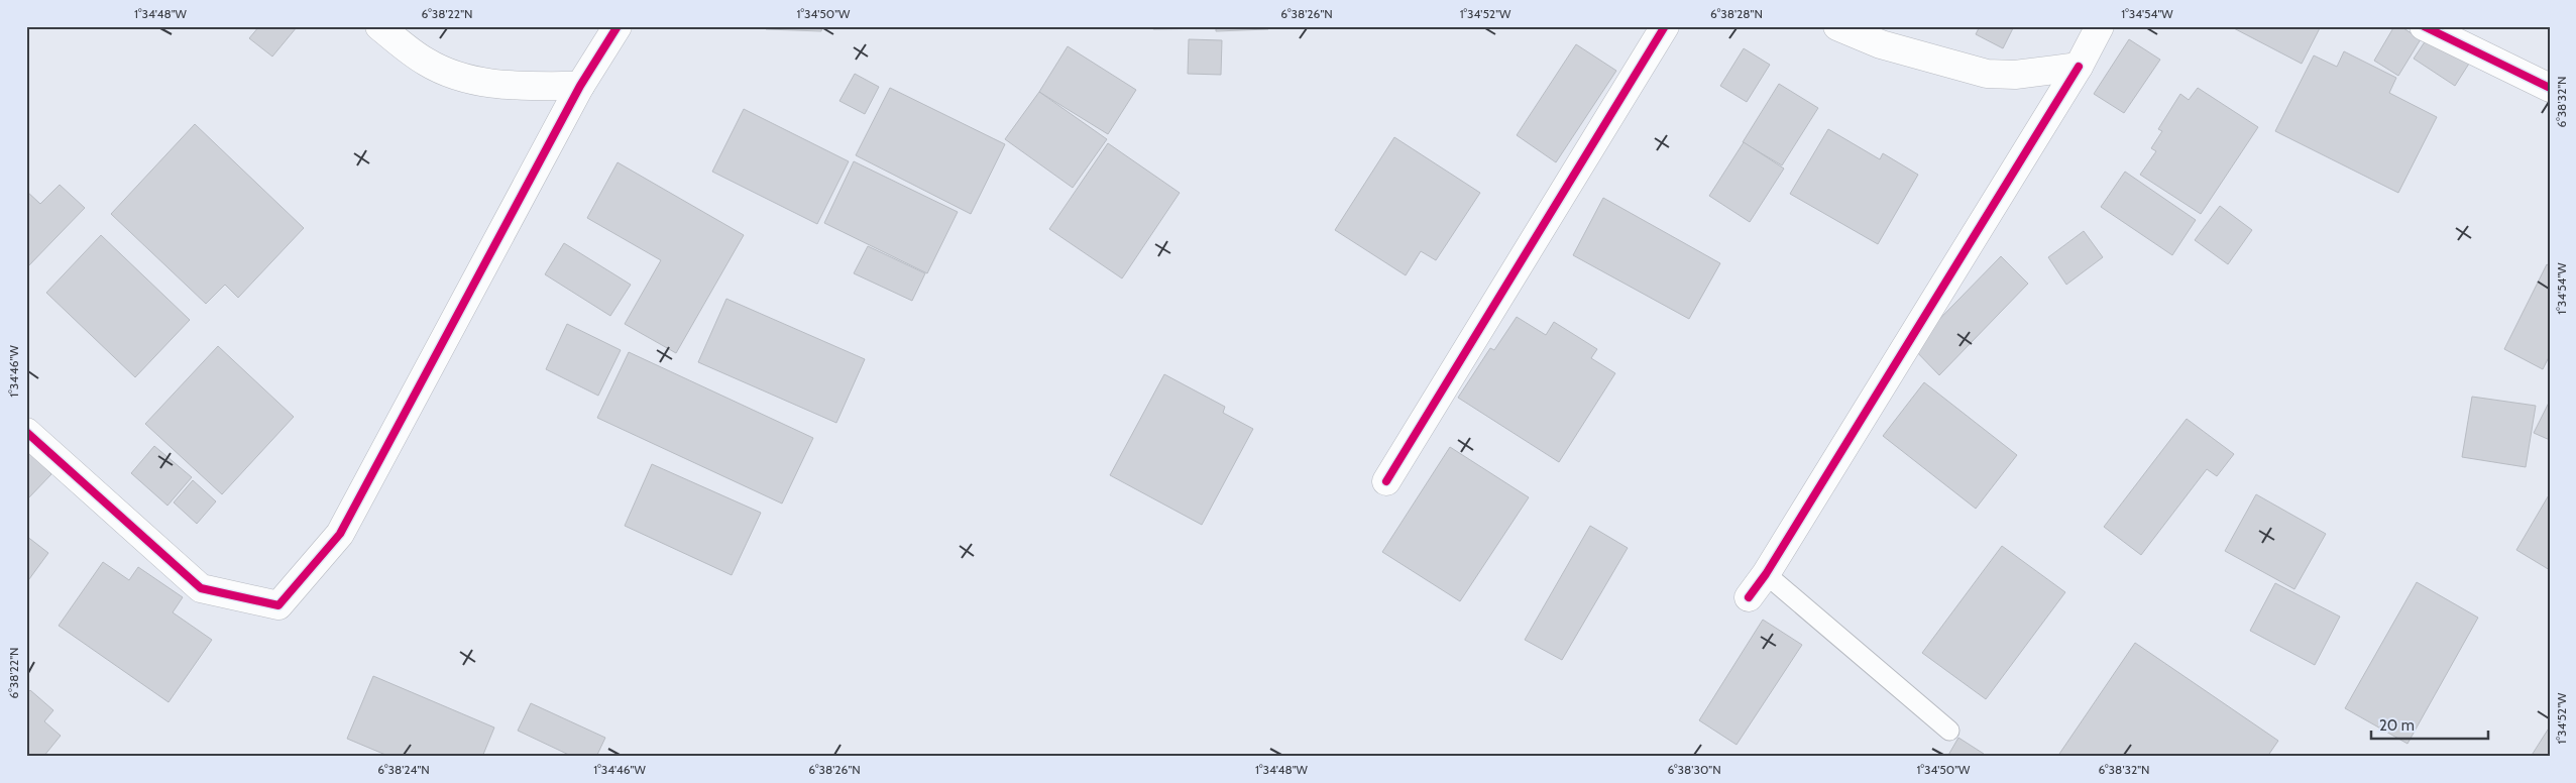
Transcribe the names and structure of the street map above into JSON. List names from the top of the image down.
{
  "scale_bar": "20 m",
  "coordinates": [
    "1°34'48\"W",
    "6°38'22\"N",
    "1°34'50\"W",
    "6°38'26\"N",
    "1°34'52\"W",
    "6°38'28\"N",
    "1°34'54\"W",
    "6°38'32\"N",
    "1°34'46\"W",
    "6°38'24\"N",
    "6°38'30\"N"
  ]
}
